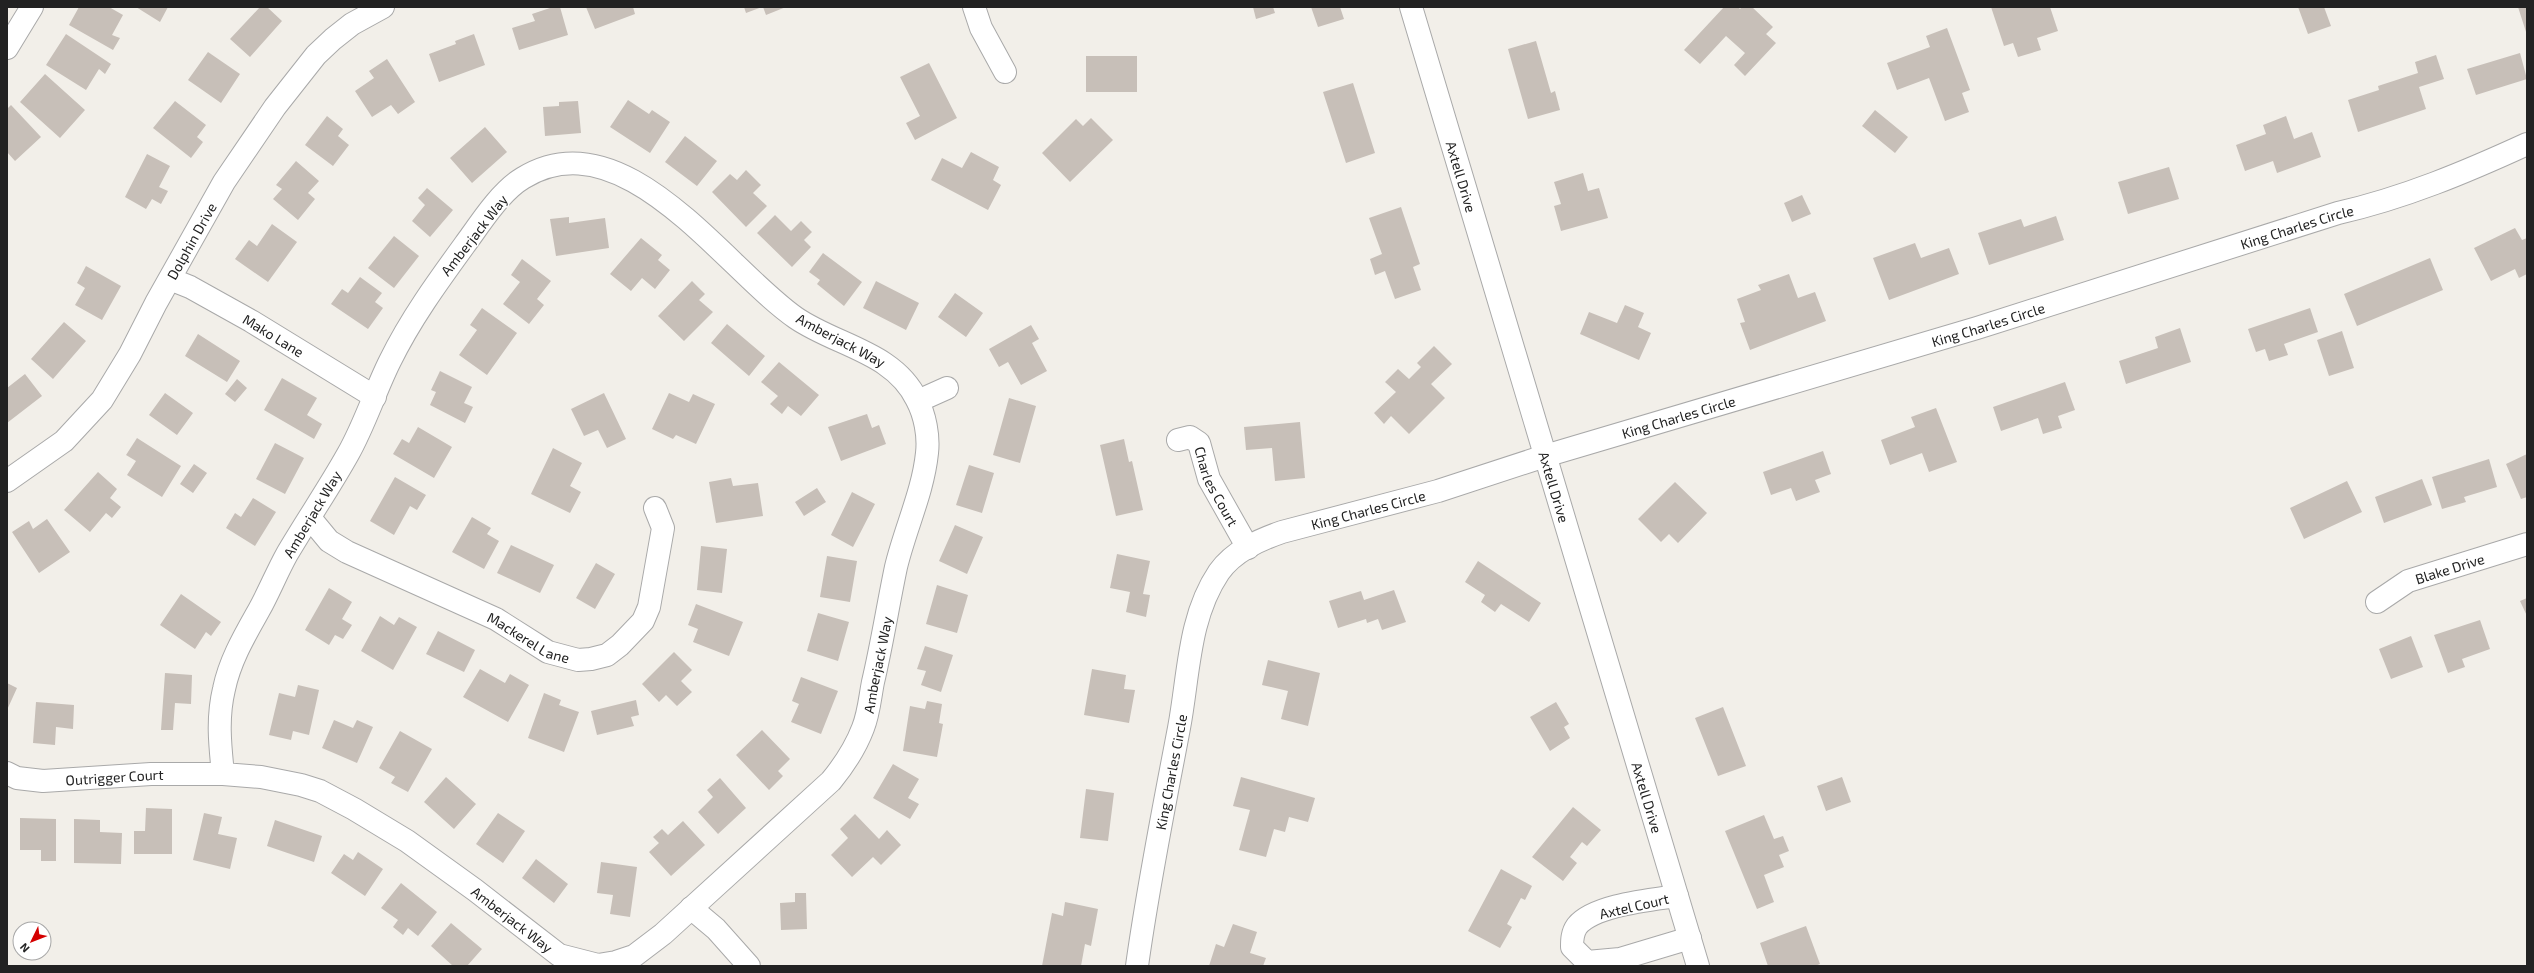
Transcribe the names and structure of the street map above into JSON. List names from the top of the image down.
{
  "streets": {
    "street": [
      "Axtell Drive",
      "King Charles Circle",
      "Amberjack Way",
      "Dolphin Drive",
      "Mako Lane",
      "Charles Court",
      "Blake Drive",
      "Mackerel Lane",
      "Outrigger Court",
      "Axtel Court"
    ]
  },
  "crossings": [
    ["Axtell Drive", "King Charles Circle"],
    ["Axtell Drive", "Axtel Court"],
    ["King Charles Circle", "Charles Court"],
    ["Amberjack Way", "Mako Lane"],
    ["Amberjack Way", "Mackerel Lane"],
    ["Amberjack Way", "Outrigger Court"],
    ["Dolphin Drive", "Mako Lane"]
  ],
  "north": "bottom left"
}
